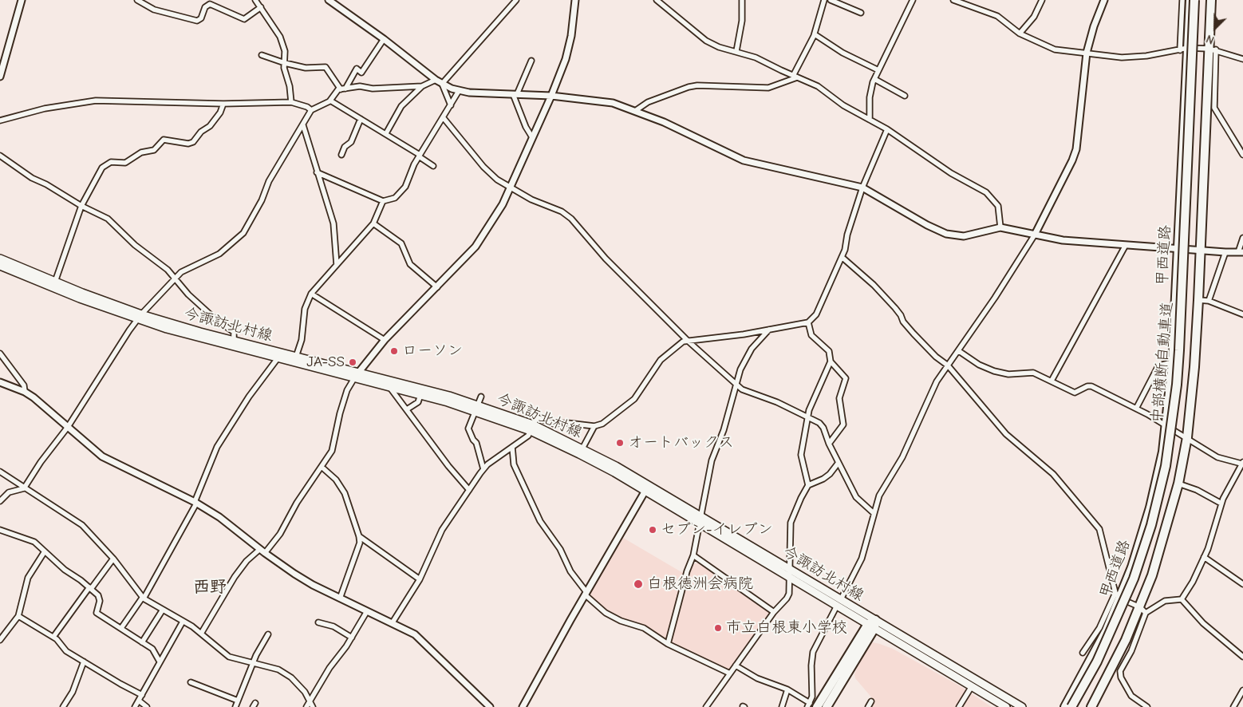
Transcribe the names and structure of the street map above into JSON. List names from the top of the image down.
{
  "streets": {
    "highway": ["甲西道路", "中部横断自動車道"],
    "main road": ["今諏訪北村線"]
  },
  "districts": ["西野"],
  "places": [
    "ローソン",
    "JA-SS",
    "オートバックス",
    "セブン-イレブン",
    "白根徳洲会病院",
    "市立白根東小学校"
  ],
  "north": "bottom left"
}
